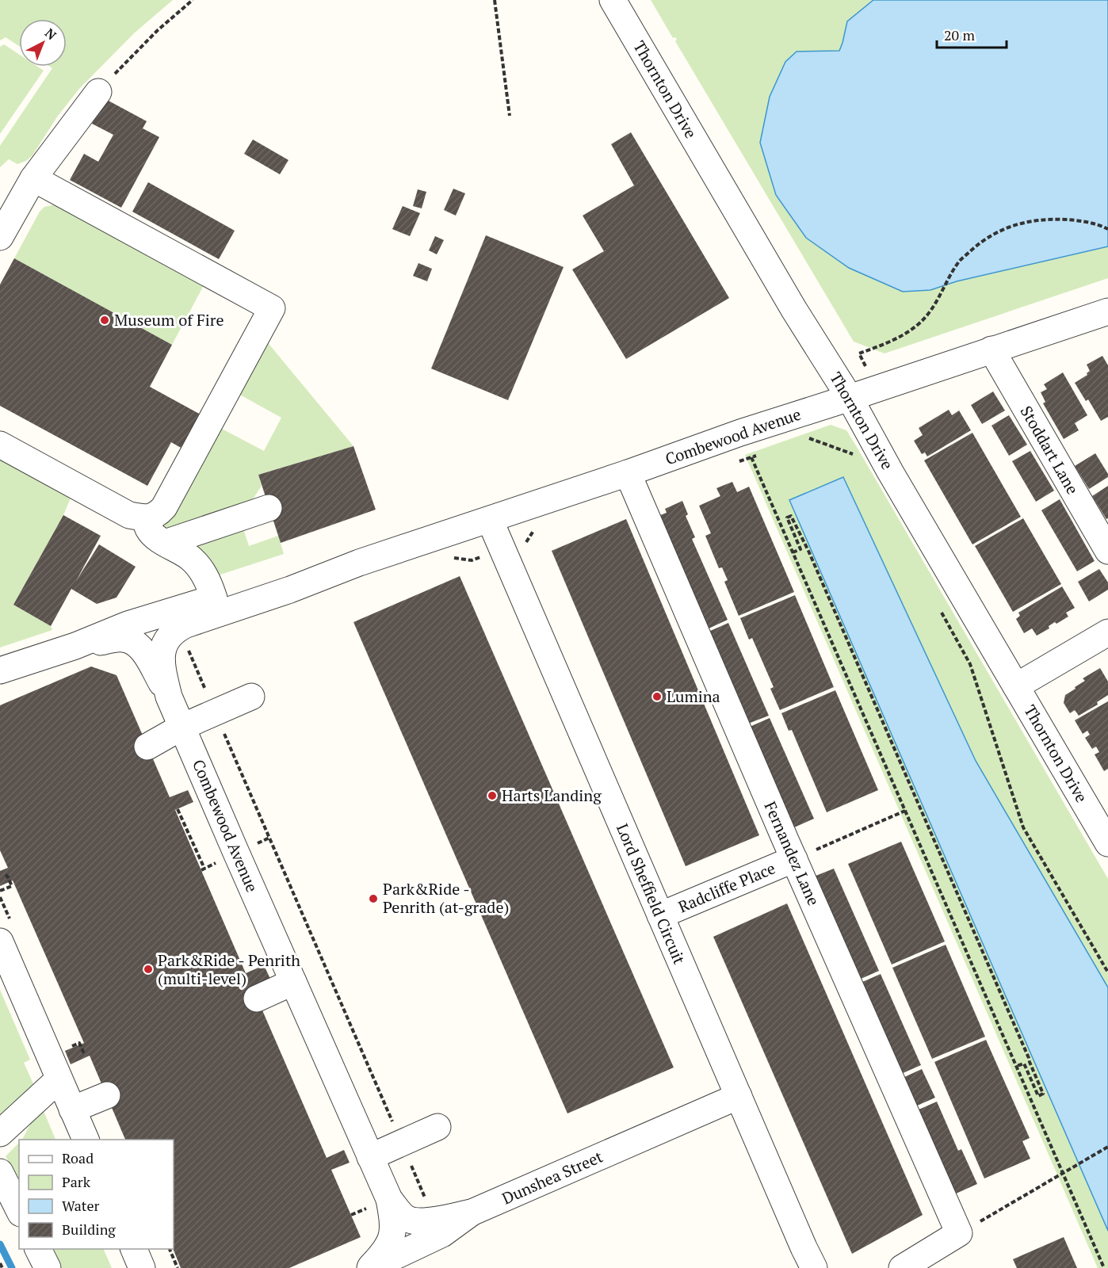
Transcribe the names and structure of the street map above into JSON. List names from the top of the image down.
{
  "streets": {
    "street": [
      "Thornton Drive",
      "Combewood Avenue",
      "Stoddart Lane",
      "Fernandez Lane",
      "Radcliffe Place",
      "Lord Sheffield Circuit",
      "Dunshea Street"
    ]
  },
  "crossings": [
    ["Thornton Drive", "Combewood Avenue"],
    ["Combewood Avenue", "Stoddart Lane"],
    ["Combewood Avenue", "Fernandez Lane"],
    ["Combewood Avenue", "Lord Sheffield Circuit"],
    ["Combewood Avenue", "Dunshea Street"],
    ["Fernandez Lane", "Radcliffe Place"],
    ["Radcliffe Place", "Lord Sheffield Circuit"],
    ["Lord Sheffield Circuit", "Dunshea Street"]
  ],
  "places": [
    "Museum of Fire",
    "Lumina",
    "Harts Landing",
    "Park&Ride - Penrith (at-grade)",
    "Park&Ride - Penrith (multi-level)"
  ],
  "legend": [
    "Road",
    "Park",
    "Water",
    "Building"
  ],
  "scale_bar": "20 m",
  "north": "top right"
}
